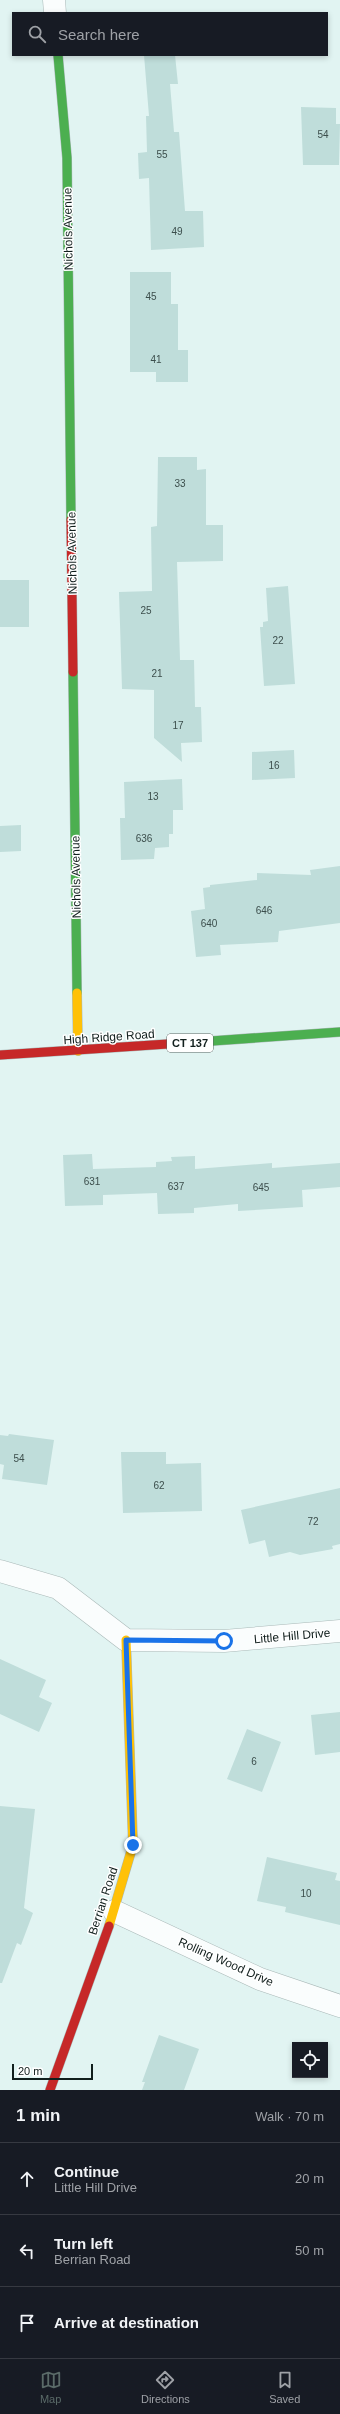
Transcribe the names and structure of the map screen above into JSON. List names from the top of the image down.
{
  "streets": {
    "street": [
      "Nichols Avenue",
      "High Ridge Road",
      "CT 137",
      "Little Hill Drive",
      "Berrian Road",
      "Rolling Wood Drive"
    ]
  },
  "crossings": [
    ["Nichols Avenue", "High Ridge Road"],
    ["Little Hill Drive", "Berrian Road"],
    ["Berrian Road", "Rolling Wood Drive"]
  ],
  "house_numbers": [
    "54",
    "55",
    "49",
    "45",
    "41",
    "33",
    "25",
    "22",
    "21",
    "17",
    "16",
    "13",
    "636",
    "646",
    "640",
    "631",
    "637",
    "645",
    "54",
    "62",
    "72",
    "6",
    "10"
  ],
  "scale_bar": "20 m",
  "page": {
    "search": "Search here",
    "scale": "20 m",
    "heading": ["1 min", "Walk · 70 m"],
    "list": [
      ["Continue", "Little Hill Drive", "20 m"],
      ["Turn left", "Berrian Road", "50 m"],
      "Arrive at destination"
    ],
    "nav": ["Map", "Directions", "Saved"]
  }
}
